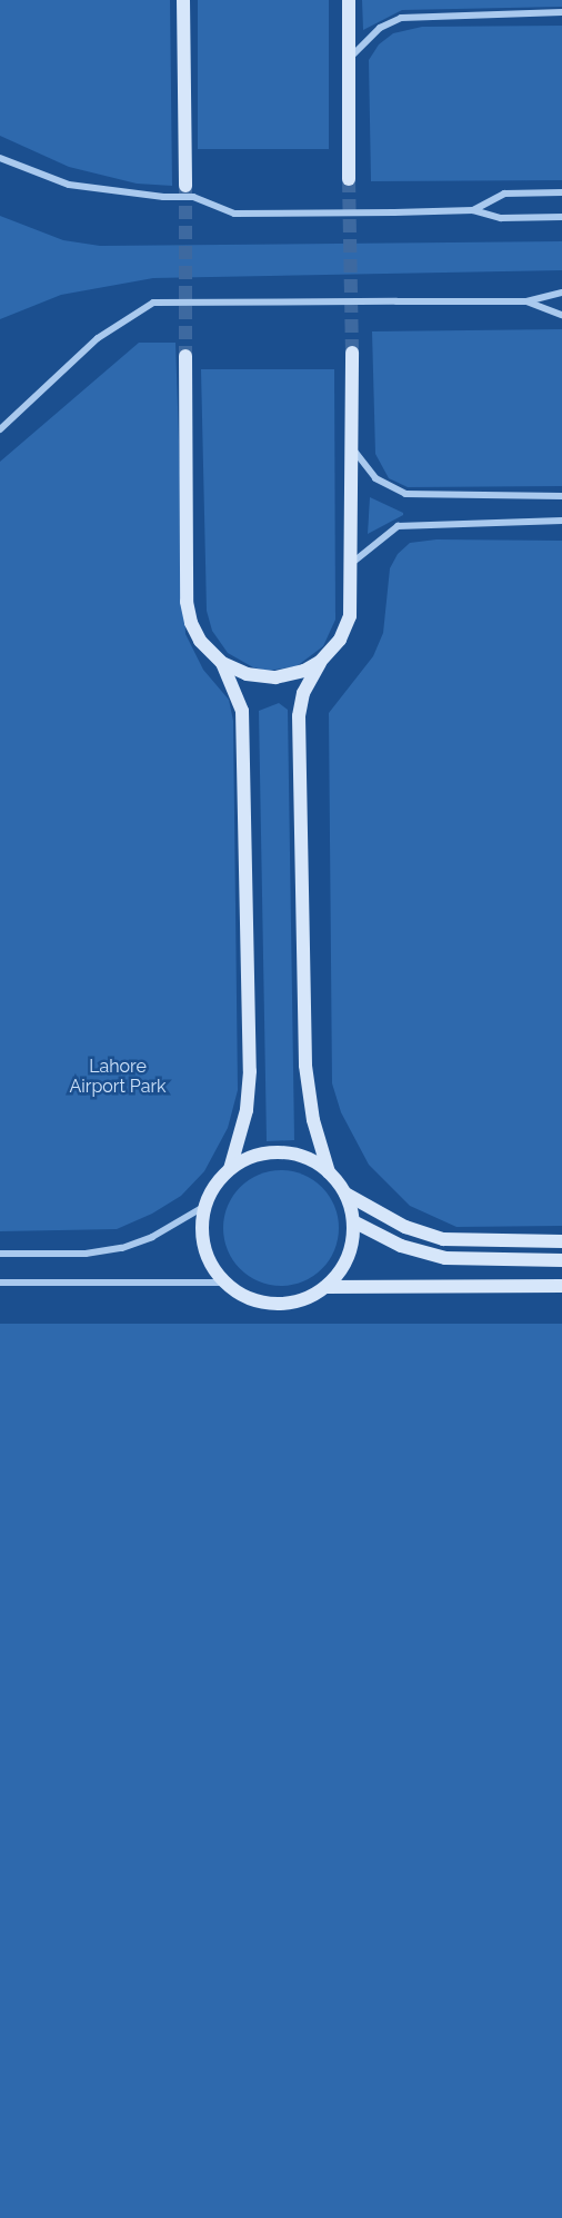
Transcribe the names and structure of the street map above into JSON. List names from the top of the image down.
{
  "parks": ["Lahore Airport Park"]
}
